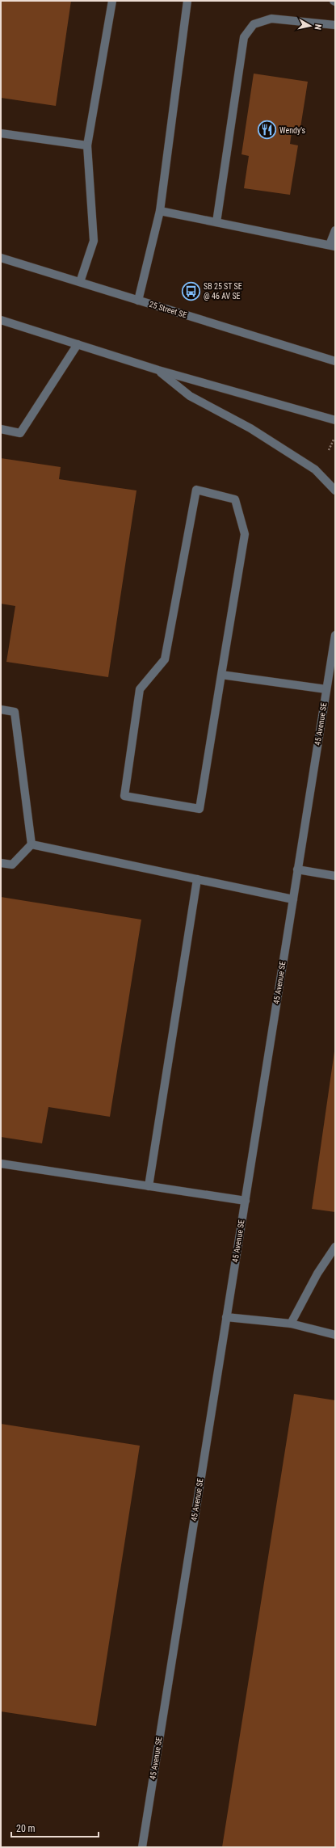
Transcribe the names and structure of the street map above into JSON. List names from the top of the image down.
{
  "streets": {
    "street": ["25 Street SE", "45 Avenue SE"]
  },
  "places": {
    "restaurant": ["Wendy's"],
    "bus stop": ["SB 25 ST SE @ 46 AV SE"]
  },
  "scale_bar": "20 m",
  "north": "right"
}
